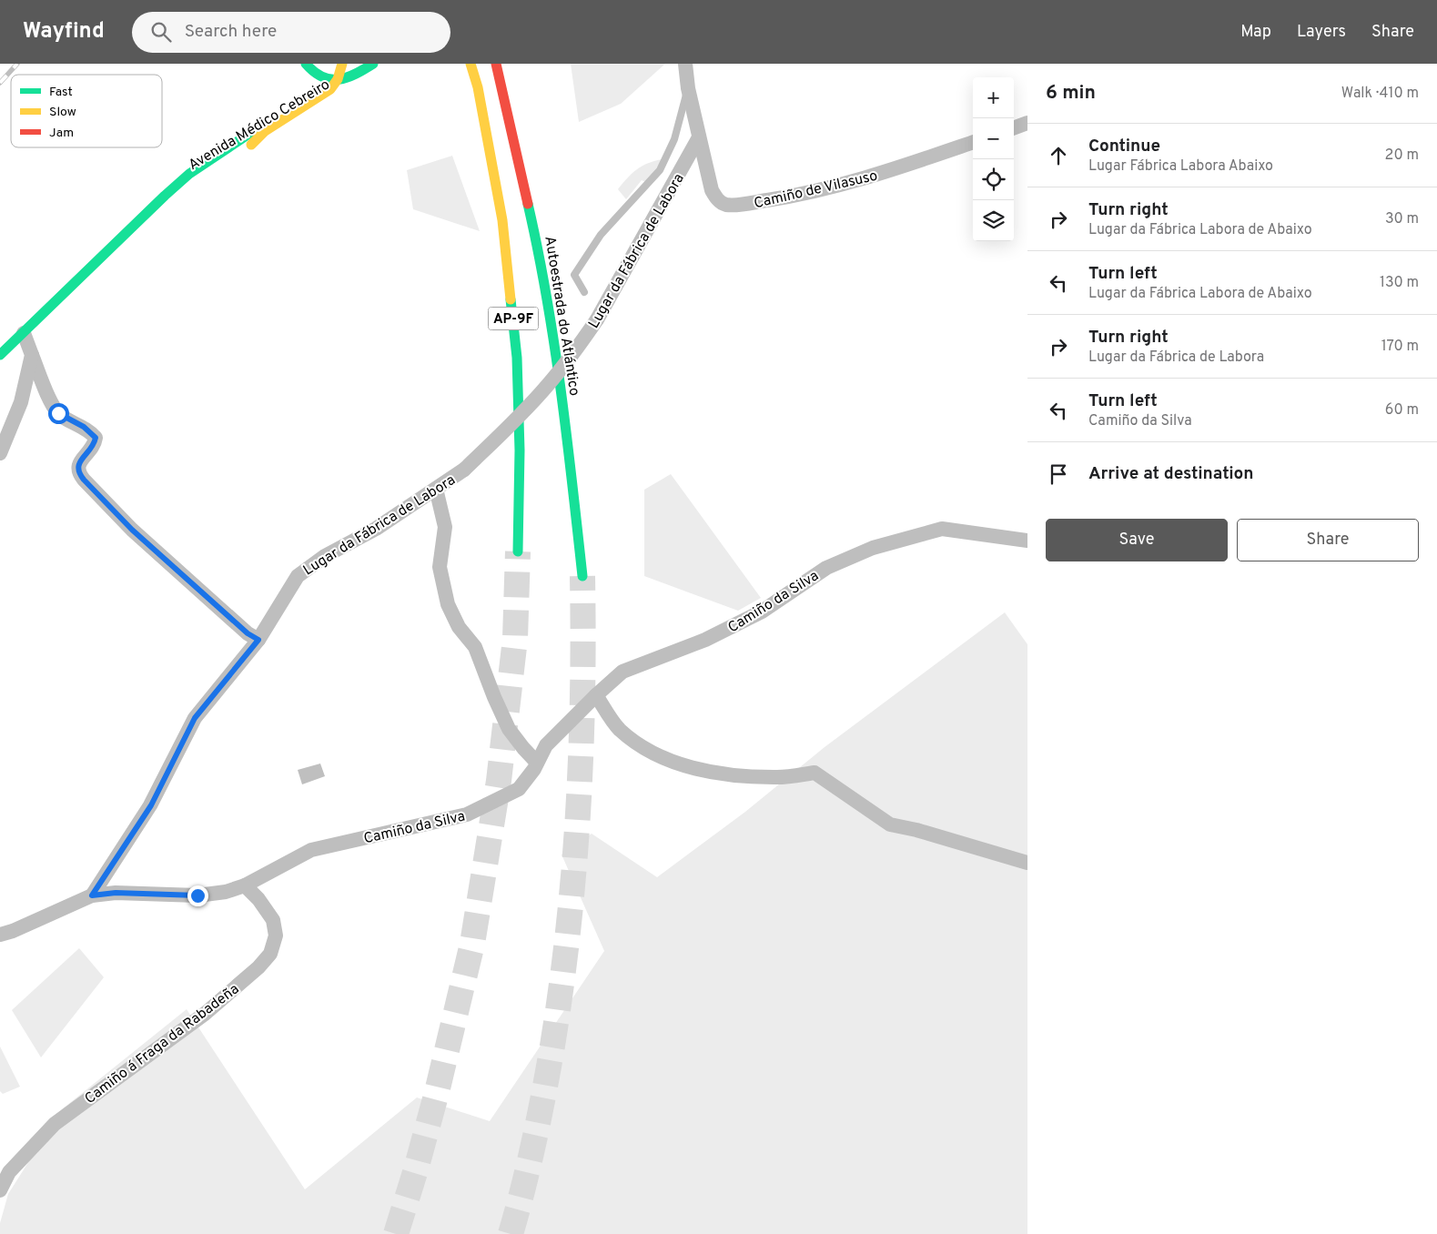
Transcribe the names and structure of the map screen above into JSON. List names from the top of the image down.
{
  "streets": {
    "main road": ["Avenida Médico Cebreiro", "Autoestrada do Atlántico", "AP-9F"],
    "street": [
      "Camiño de Vilasuso",
      "Lugar da Fábrica de Labora",
      "Camiño da Silva",
      "Camiño á Fraga da Rabadeña"
    ]
  },
  "crossings": [
    ["Camiño de Vilasuso", "Lugar da Fábrica de Labora"],
    ["Lugar da Fábrica de Labora", "Camiño da Silva"],
    ["Camiño da Silva", "Camiño á Fraga da Rabadeña"]
  ],
  "legend": ["Fast", "Slow", "Jam"],
  "page": {
    "header": "Wayfind",
    "search": "Search here",
    "nav": ["Map", "Layers", "Share"],
    "heading": ["6 min", "Walk · 410 m"],
    "map_buttons": ["+", "−"],
    "list": [
      ["Continue", "Lugar Fábrica Labora Abaixo", "20 m"],
      ["Turn right", "Lugar da Fábrica Labora de Abaixo", "30 m"],
      ["Turn left", "Lugar da Fábrica Labora de Abaixo", "130 m"],
      ["Turn right", "Lugar da Fábrica de Labora", "170 m"],
      ["Turn left", "Camiño da Silva", "60 m"],
      "Arrive at destination"
    ],
    "buttons": ["Save", "Share"]
  }
}
